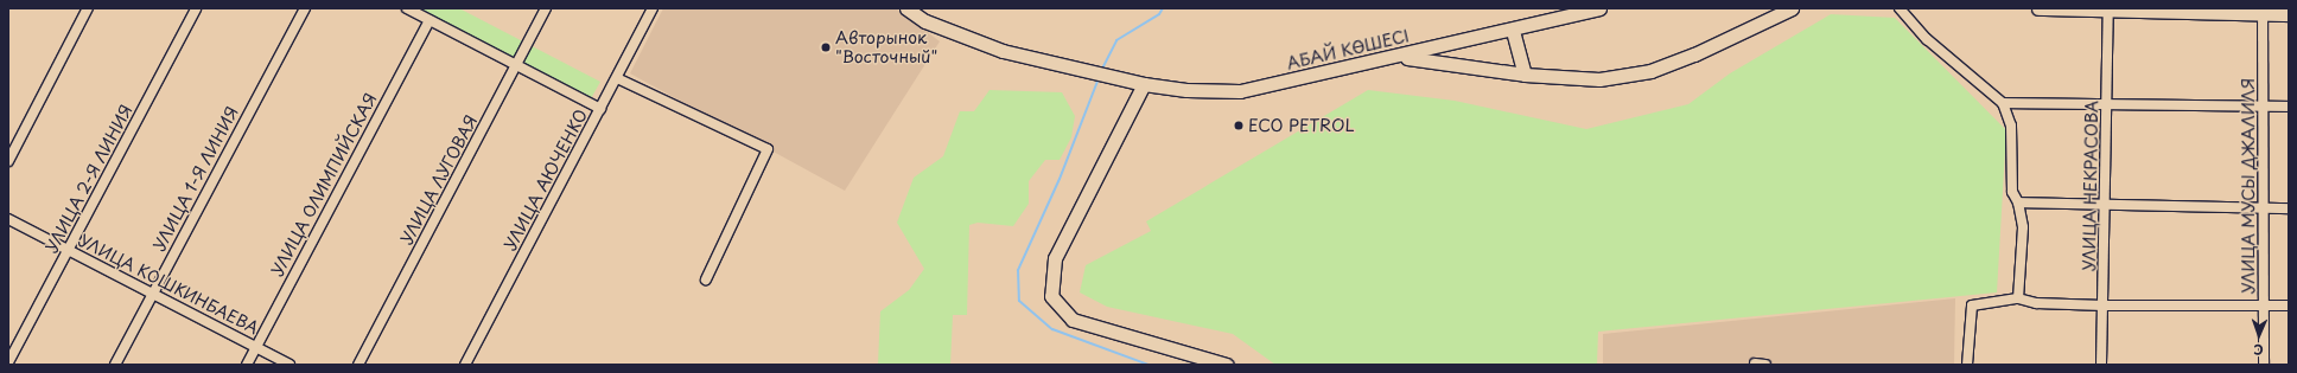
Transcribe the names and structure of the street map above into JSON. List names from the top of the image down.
{
  "streets": {
    "street": [
      "АБАЙ КӨШЕСІ",
      "УЛИЦА 2-Я ЛИНИЯ",
      "УЛИЦА 1-Я ЛИНИЯ",
      "УЛИЦА ЛУГОВАЯ",
      "УЛИЦА АЮЧЕНКО",
      "УЛИЦА ОЛИМПИЙСКАЯ",
      "УЛИЦА НЕКРАСОВА",
      "УЛИЦА МУСЫ ДЖАЛИЛЯ",
      "УЛИЦА КОШКИНБАЕВА"
    ]
  },
  "crossings": [
    ["УЛИЦА 2-Я ЛИНИЯ", "УЛИЦА КОШКИНБАЕВА"],
    ["УЛИЦА 1-Я ЛИНИЯ", "УЛИЦА КОШКИНБАЕВА"],
    ["УЛИЦА ОЛИМПИЙСКАЯ", "УЛИЦА КОШКИНБАЕВА"]
  ],
  "places": ["Авторынок \"Восточный\"", "ECO PETROL"],
  "north": "bottom"
}
